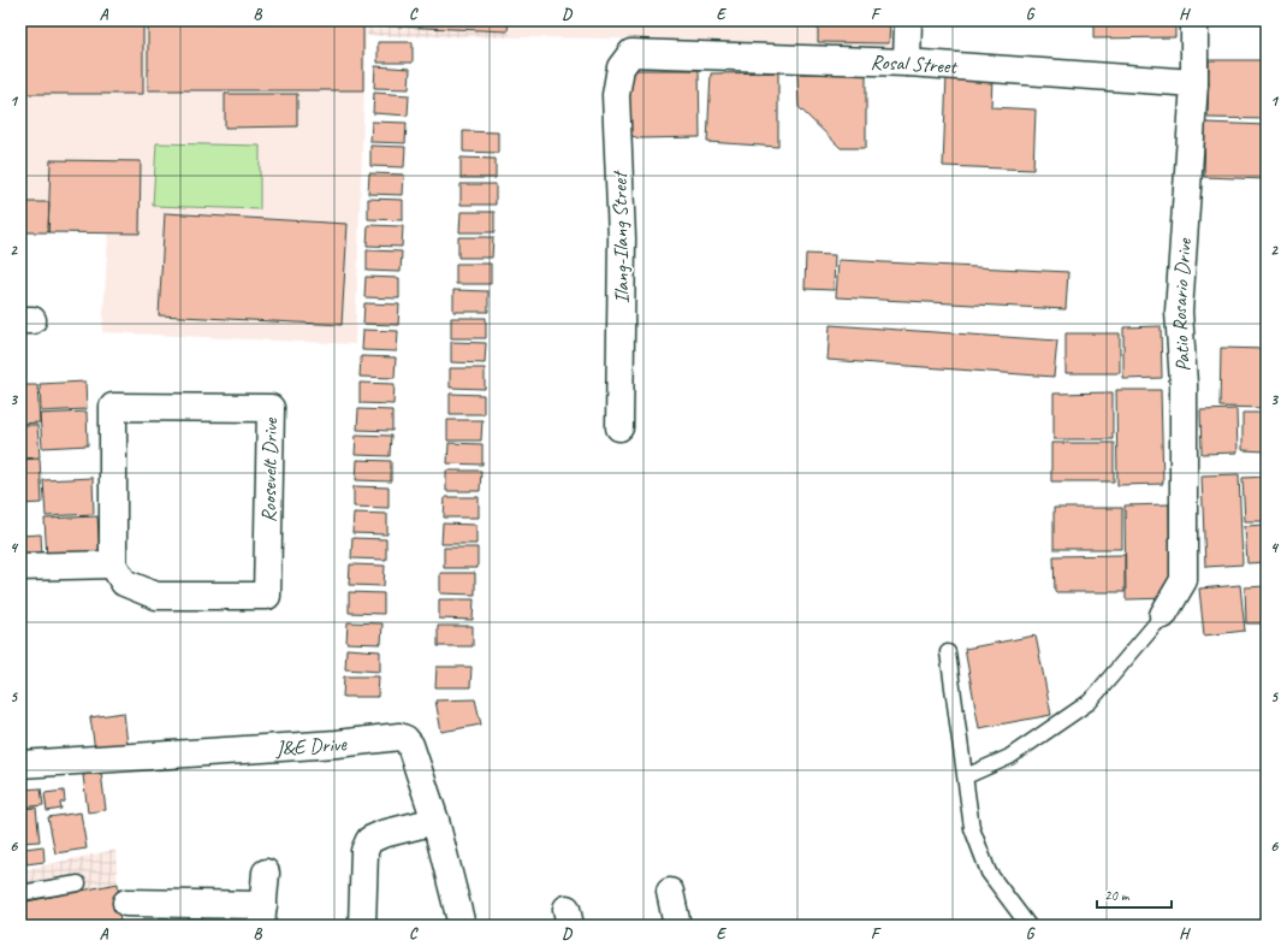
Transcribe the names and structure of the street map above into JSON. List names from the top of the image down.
{
  "streets": {
    "street": [
      "Rosal Street",
      "Ilang-Ilang Street",
      "Patio Rosario Drive",
      "Roosevelt Drive",
      "J&E Drive"
    ]
  },
  "crossings": [
    ["Rosal Street", "Ilang-Ilang Street"],
    ["Rosal Street", "Patio Rosario Drive"]
  ],
  "scale_bar": "20 m",
  "grid": {
    "columns": [
      "A",
      "B",
      "C",
      "D",
      "E",
      "F",
      "G",
      "H"
    ],
    "rows": [
      "1",
      "2",
      "3",
      "4",
      "5",
      "6"
    ]
  }
}
